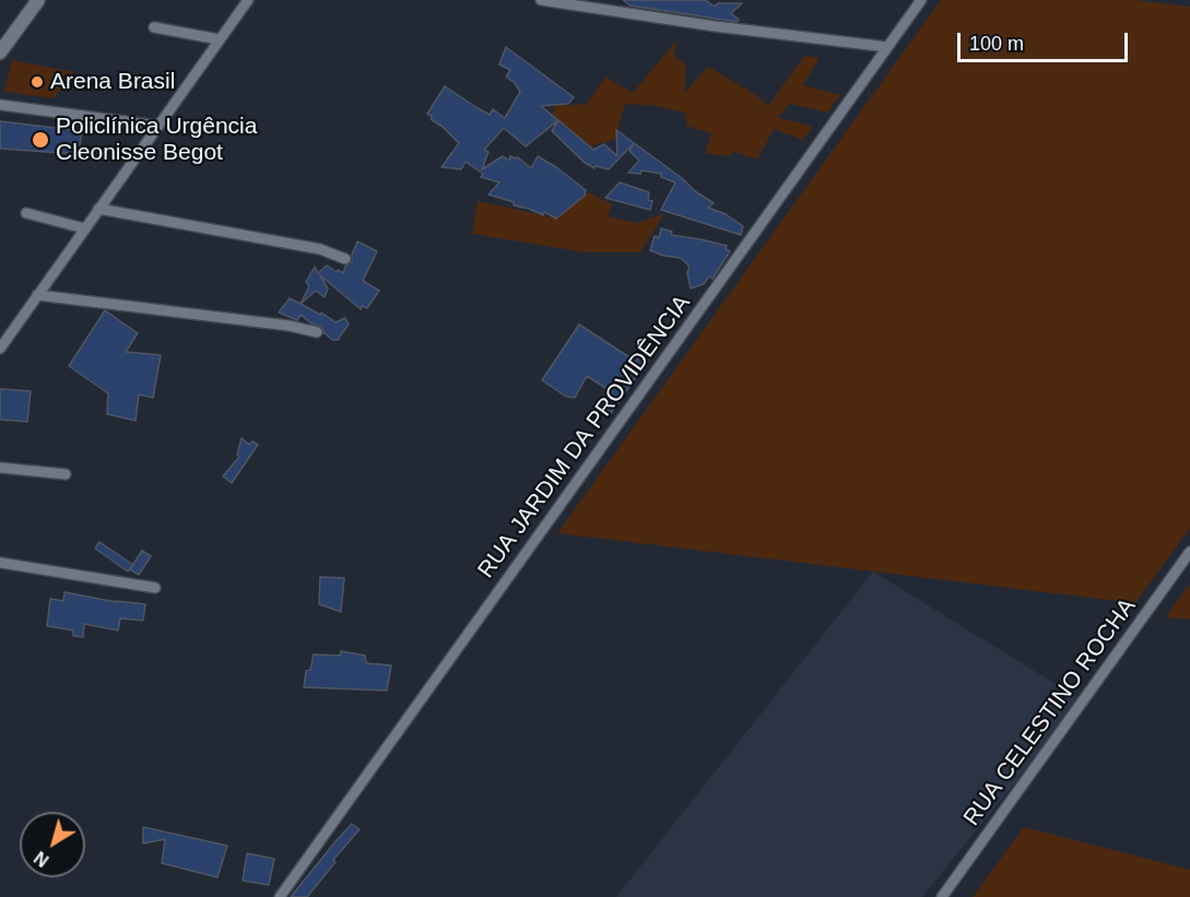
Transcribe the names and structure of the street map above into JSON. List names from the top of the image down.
{
  "streets": {
    "street": ["RUA JARDIM DA PROVIDÊNCIA", "RUA CELESTINO ROCHA"]
  },
  "places": ["Arena Brasil", "Policlínica Urgência Cleonisse Begot"],
  "scale_bar": "100 m",
  "north": "bottom left"
}
